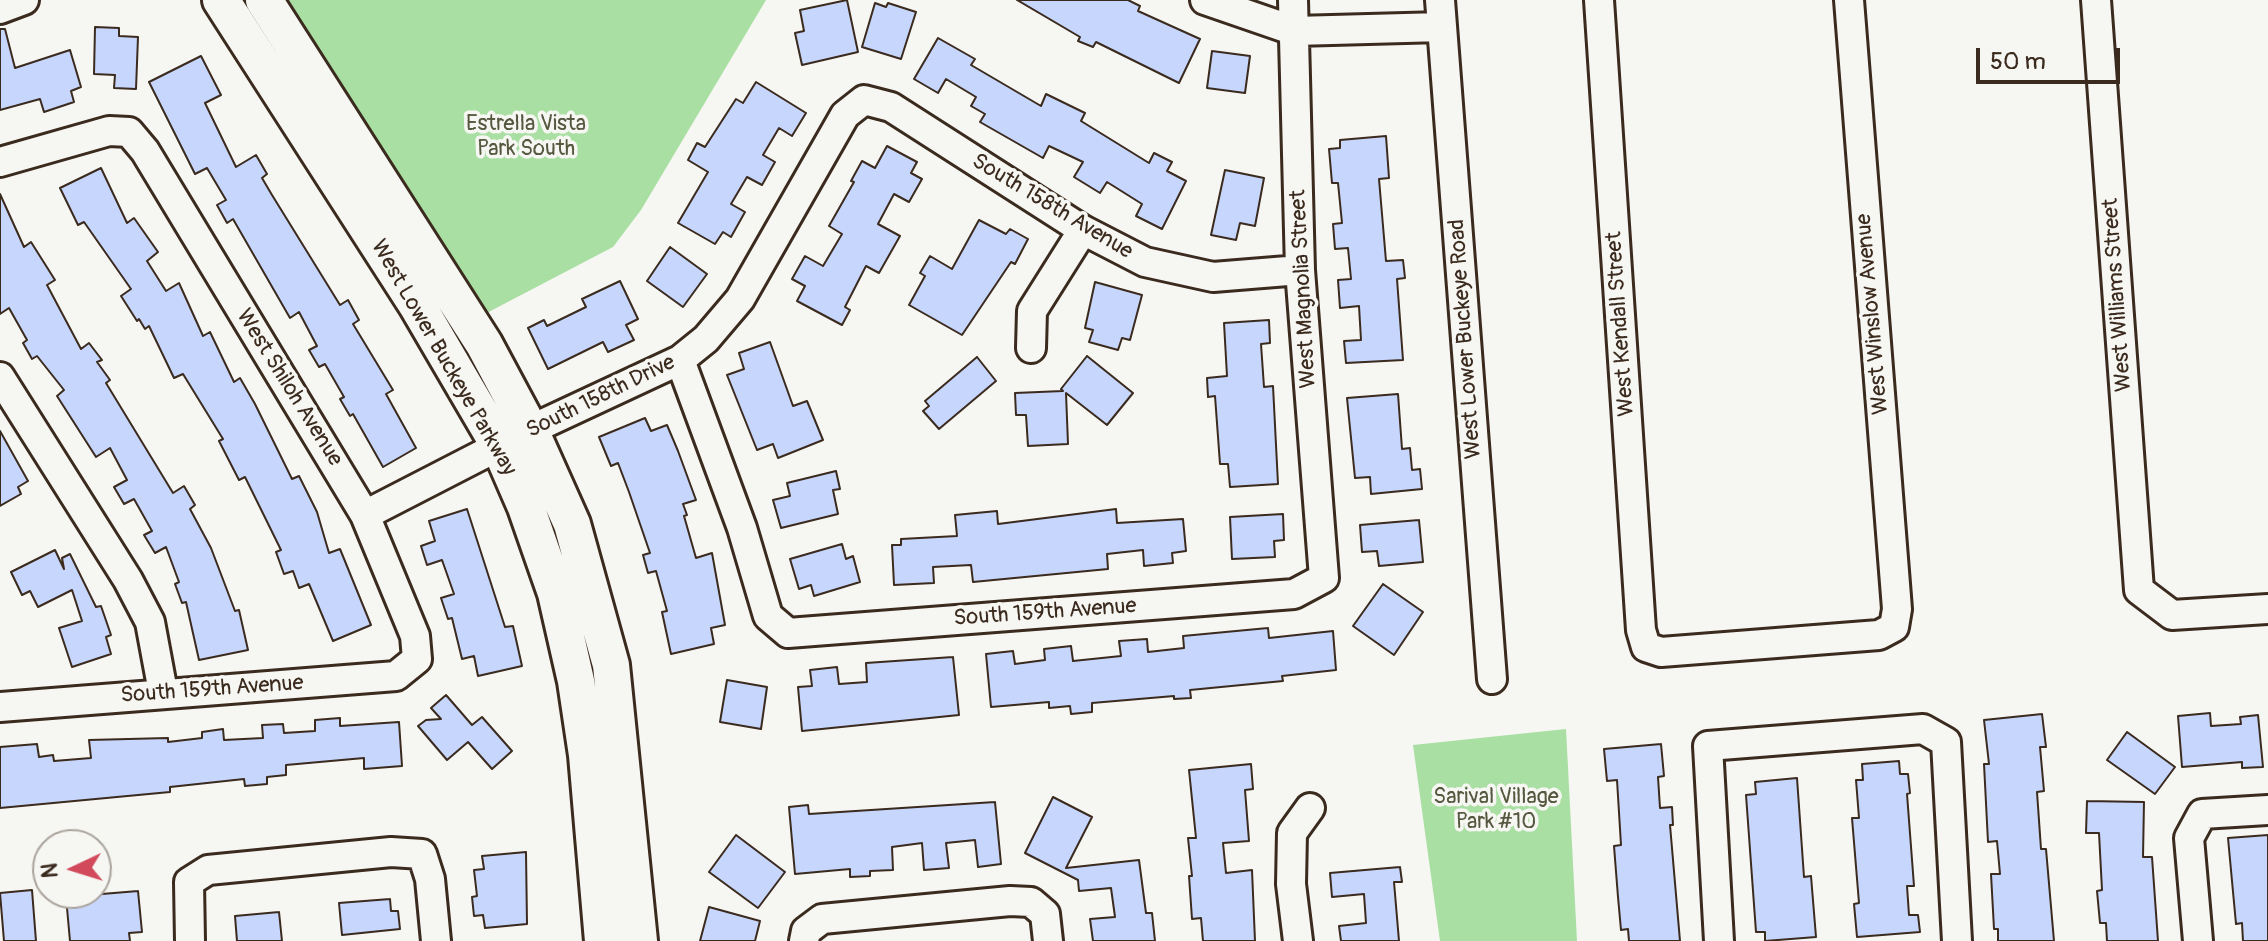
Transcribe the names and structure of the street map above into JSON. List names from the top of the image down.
{
  "streets": {
    "main road": ["West Lower Buckeye Parkway"],
    "street": [
      "South 158th Avenue",
      "West Magnolia Street",
      "West Williams Street",
      "West Winslow Avenue",
      "West Kendall Street",
      "West Lower Buckeye Road",
      "West Shiloh Avenue",
      "South 158th Drive",
      "South 159th Avenue"
    ]
  },
  "crossings": [
    ["South 158th Avenue", "West Magnolia Street"],
    ["South 158th Avenue", "South 158th Drive"],
    ["West Magnolia Street", "South 159th Avenue"],
    ["West Winslow Avenue", "West Kendall Street"],
    ["West Lower Buckeye Parkway", "South 158th Drive"],
    ["West Shiloh Avenue", "South 158th Drive"],
    ["West Shiloh Avenue", "South 159th Avenue"],
    ["South 158th Drive", "South 159th Avenue"]
  ],
  "parks": ["Estrella Vista Park South", "Sarival Village Park #10"],
  "scale_bar": "50 m",
  "north": "left"
}
